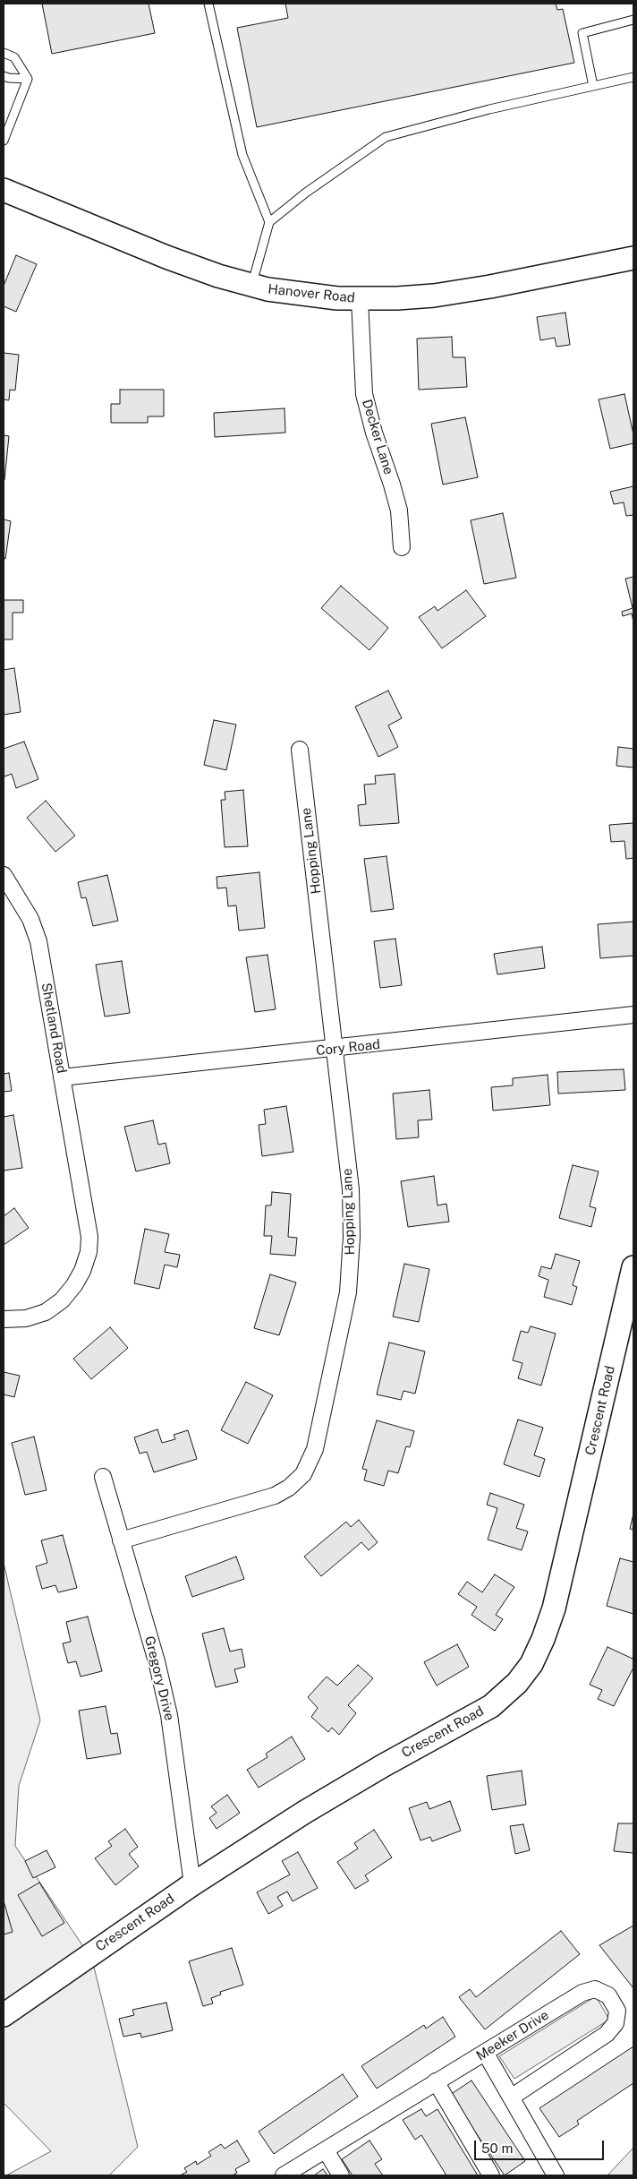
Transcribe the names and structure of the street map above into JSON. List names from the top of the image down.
{
  "streets": {
    "street": [
      "Hanover Road",
      "Decker Lane",
      "Hopping Lane",
      "Shetland Road",
      "Cory Road",
      "Crescent Road",
      "Gregory Drive",
      "Meeker Drive"
    ]
  },
  "crossings": [
    ["Hanover Road", "Decker Lane"],
    ["Hopping Lane", "Cory Road"],
    ["Hopping Lane", "Gregory Drive"],
    ["Shetland Road", "Cory Road"],
    ["Crescent Road", "Gregory Drive"]
  ],
  "scale_bar": "50 m"
}
